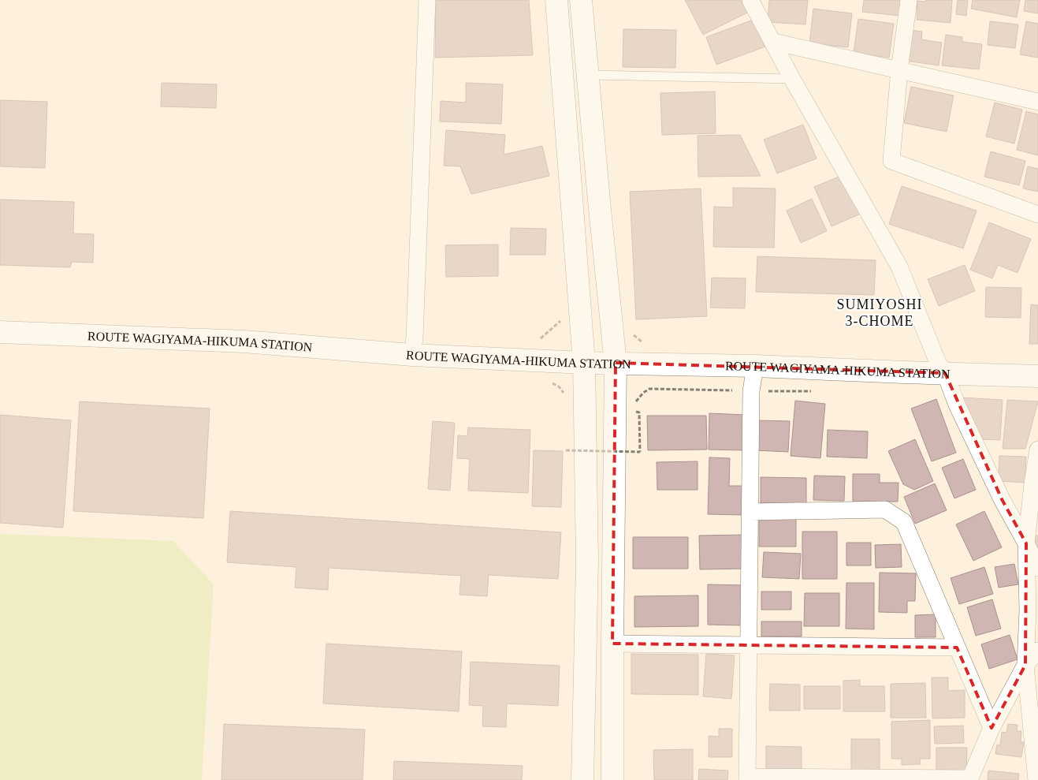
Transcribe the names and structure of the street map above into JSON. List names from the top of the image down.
{
  "streets": {
    "street": ["ROUTE WAGIYAMA-HIKUMA STATION"]
  },
  "districts": ["SUMIYOSHI 3-CHOME"]
}
